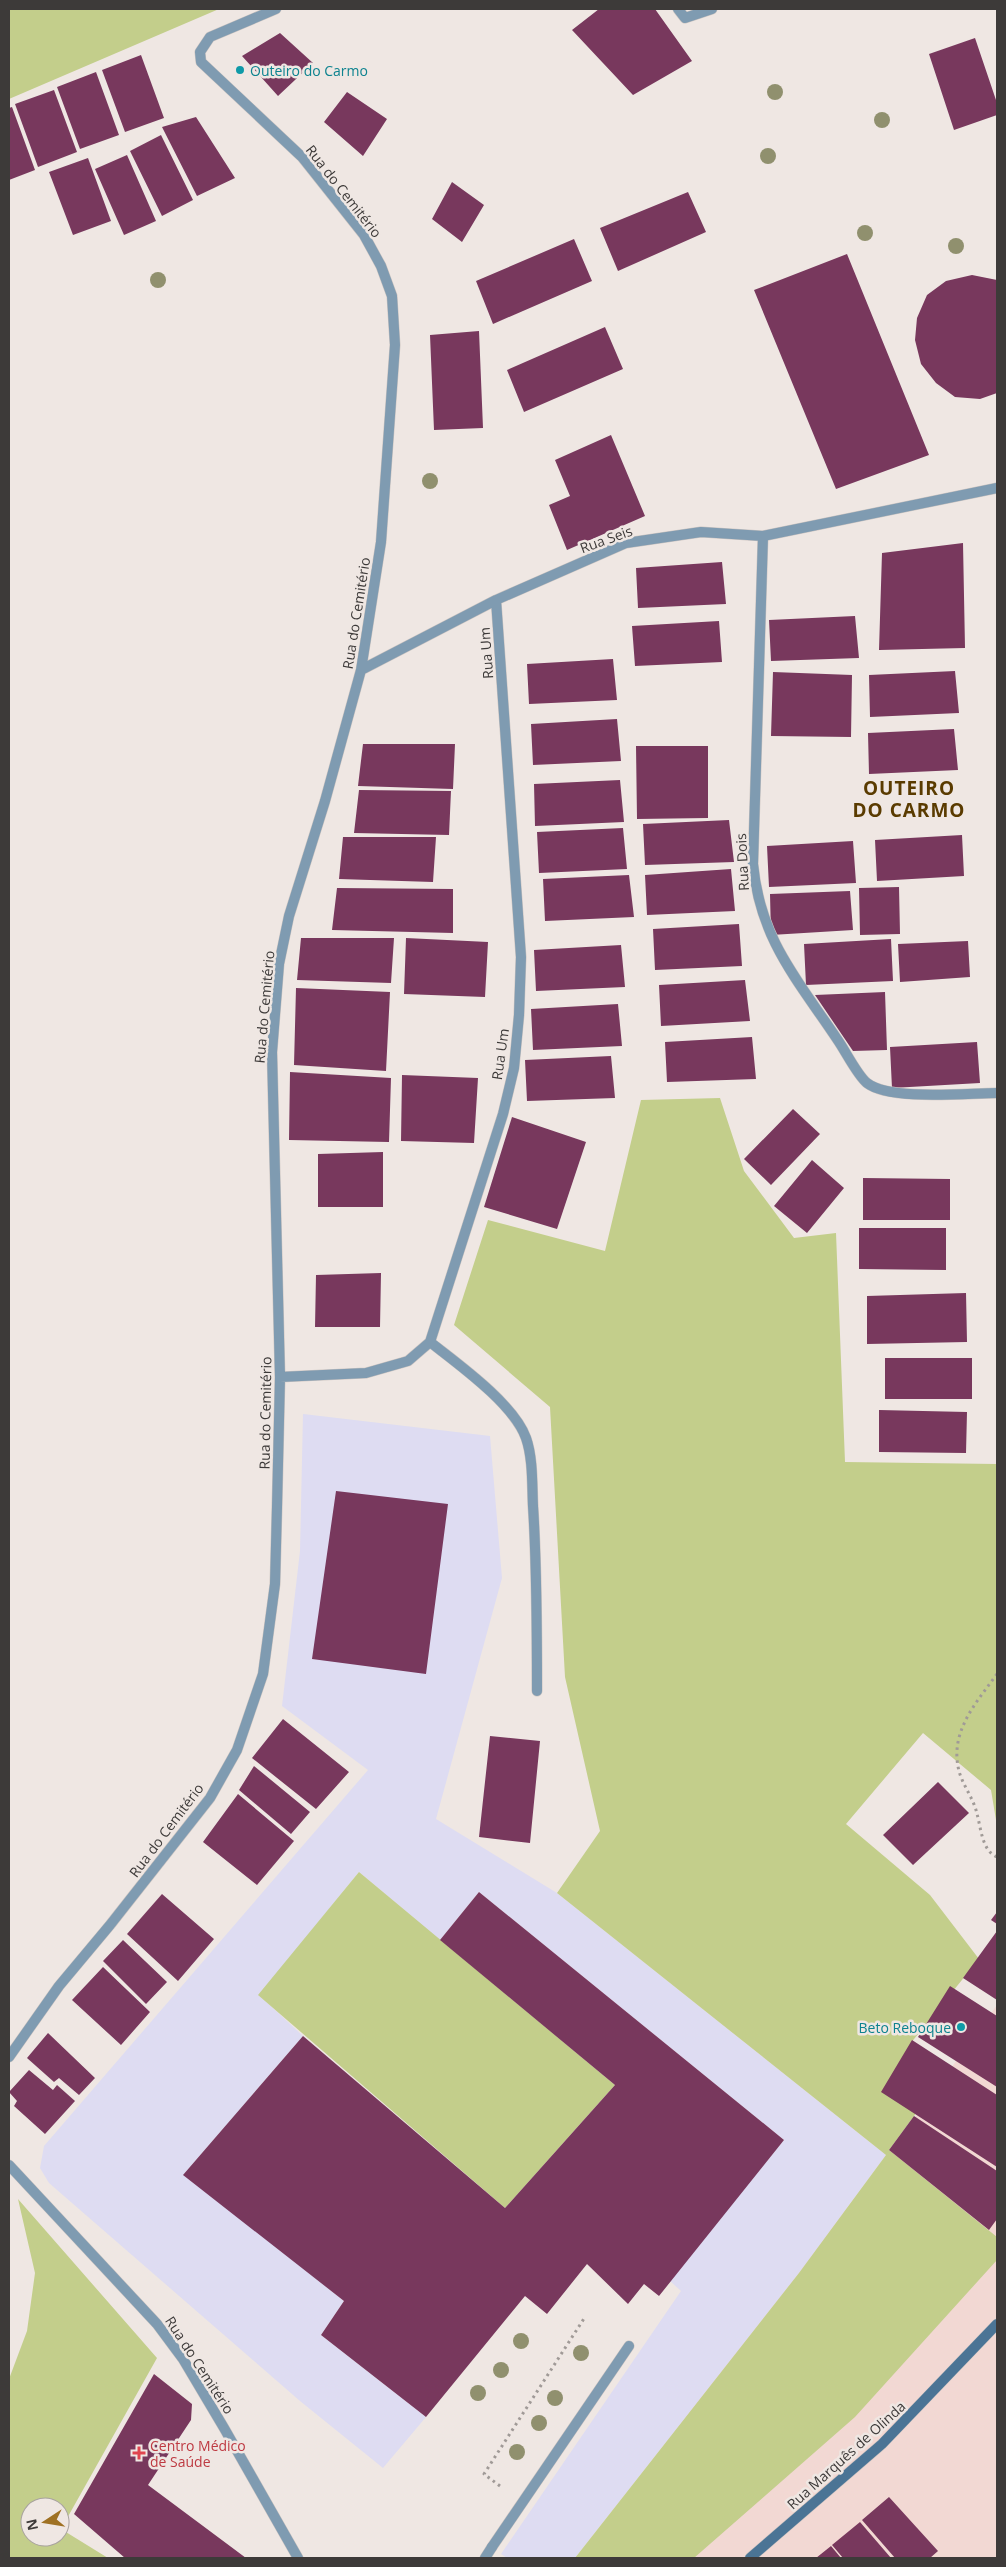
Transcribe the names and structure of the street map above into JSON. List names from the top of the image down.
{
  "streets": {
    "main road": ["Rua Marquês de Olinda"],
    "street": [
      "Rua do Cemitério",
      "Rua Seis",
      "Rua Um",
      "Rua Dois"
    ]
  },
  "crossings": [
    ["Rua do Cemitério", "Rua Seis"],
    ["Rua Seis", "Rua Um"],
    ["Rua Seis", "Rua Dois"]
  ],
  "districts": ["OUTEIRO DO CARMO"],
  "places": {
    "other": ["Outeiro do Carmo", "Beto Reboque"],
    "health": ["Centro Médico de Saúde"]
  },
  "north": "left"
}
